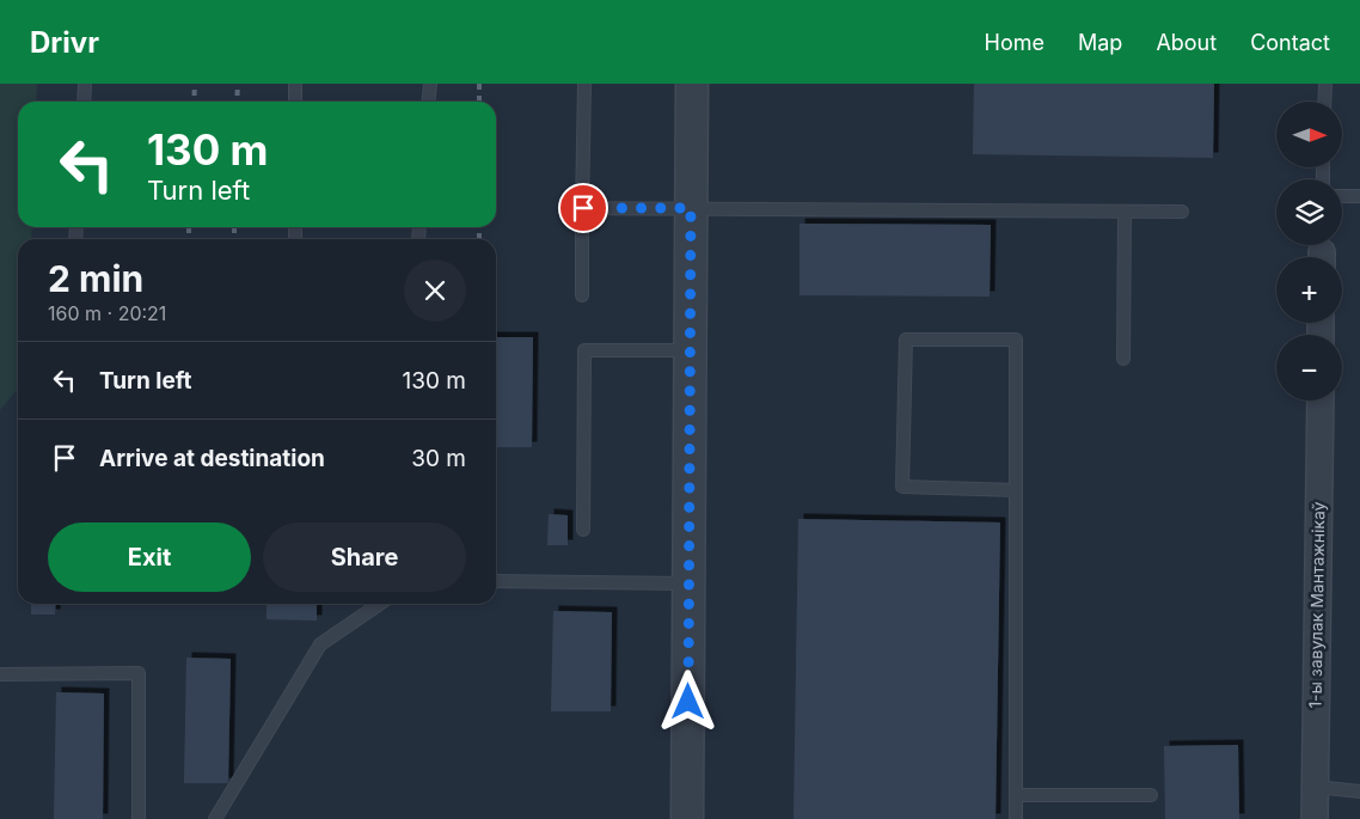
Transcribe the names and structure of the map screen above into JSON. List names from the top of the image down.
{
  "streets": {
    "street": ["1-ы завулак Мантажнікаў"]
  },
  "north": "right",
  "page": {
    "header": "Drivr",
    "nav": [
      "Home",
      "Map",
      "About",
      "Contact"
    ],
    "map_buttons": ["+", "−"],
    "turn": ["130 m", "Turn left"],
    "heading": ["2 min", "160 m · 20:21"],
    "list": [
      {
        "name": "Turn left",
        "value": "130 m"
      },
      {
        "name": "Arrive at destination",
        "value": "30 m"
      }
    ],
    "buttons": ["Exit", "Share"]
  }
}
